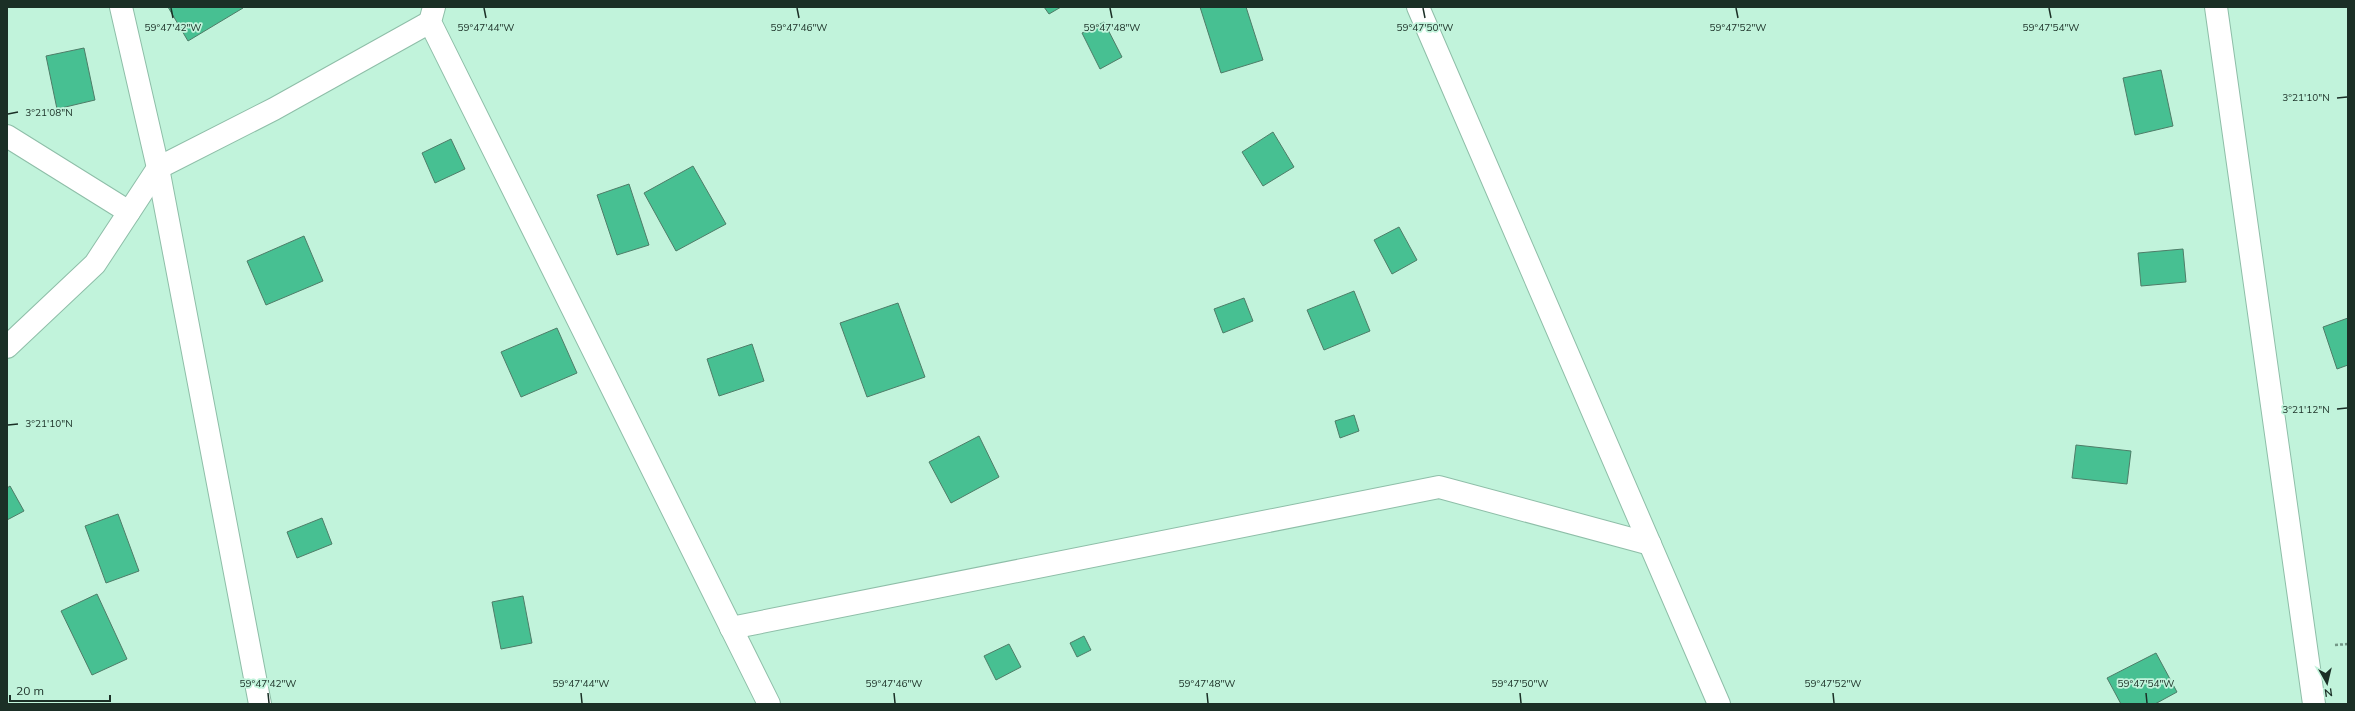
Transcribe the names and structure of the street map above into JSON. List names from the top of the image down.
{
  "scale_bar": "20 m",
  "north": "bottom",
  "coordinates": [
    "59°47'42\"W",
    "59°47'44\"W",
    "59°47'46\"W",
    "59°47'48\"W",
    "59°47'50\"W",
    "59°47'52\"W",
    "59°47'54\"W",
    "3°21'10\"N",
    "3°21'08\"N",
    "3°21'12\"N"
  ]
}
